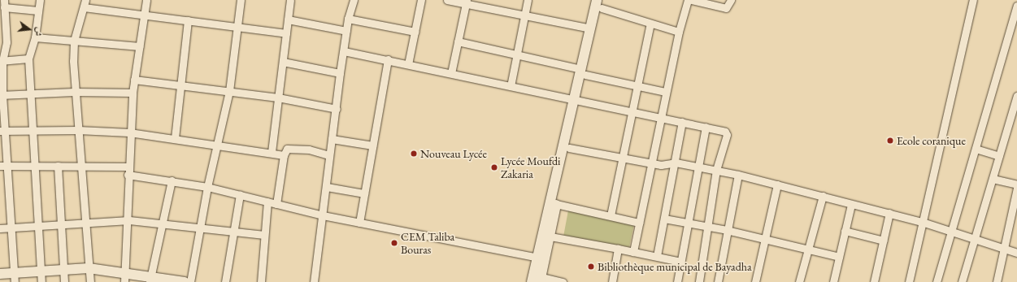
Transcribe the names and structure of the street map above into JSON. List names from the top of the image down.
{
  "places": [
    "Ecole coranique",
    "Nouveau Lycée",
    "Lycée Moufdi Zakaria",
    "CEM Taliba Bouras",
    "Bibliothèque municipal de Bayadha"
  ],
  "north": "right"
}
